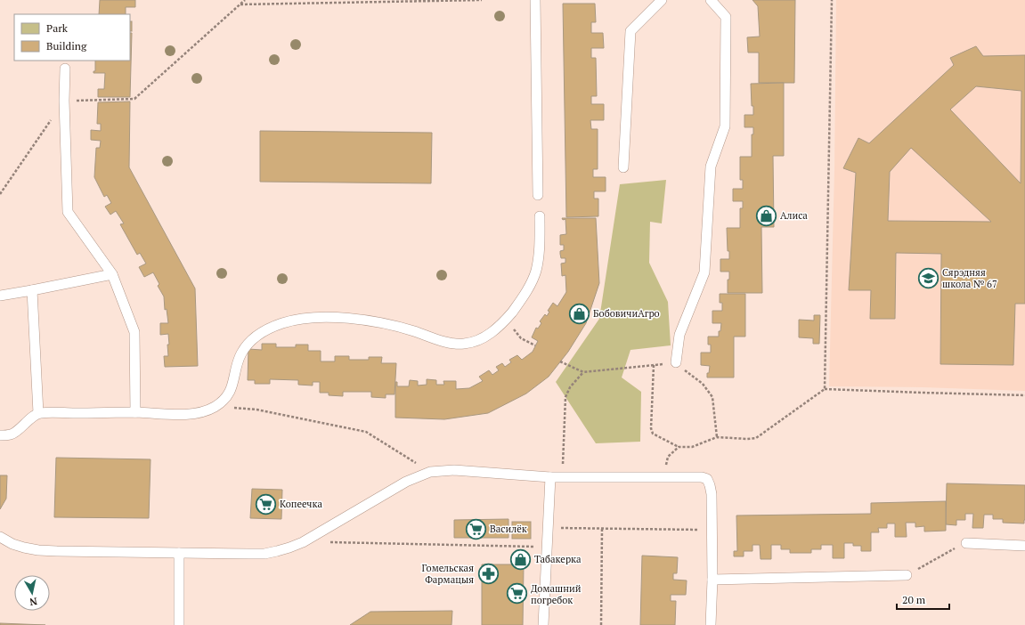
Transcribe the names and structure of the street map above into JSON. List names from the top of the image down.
{
  "places": {
    "shop": ["Алиса", "БобовичиАгро", "Табакерка"],
    "school or university": ["Сярэдняя школа № 67"],
    "supermarket": ["Копеечка", "Василёк", "Домашний погребок"],
    "pharmacy": ["Гомельская Фармацыя"]
  },
  "legend": ["Park", "Building"],
  "scale_bar": "20 m",
  "north": "bottom"
}
